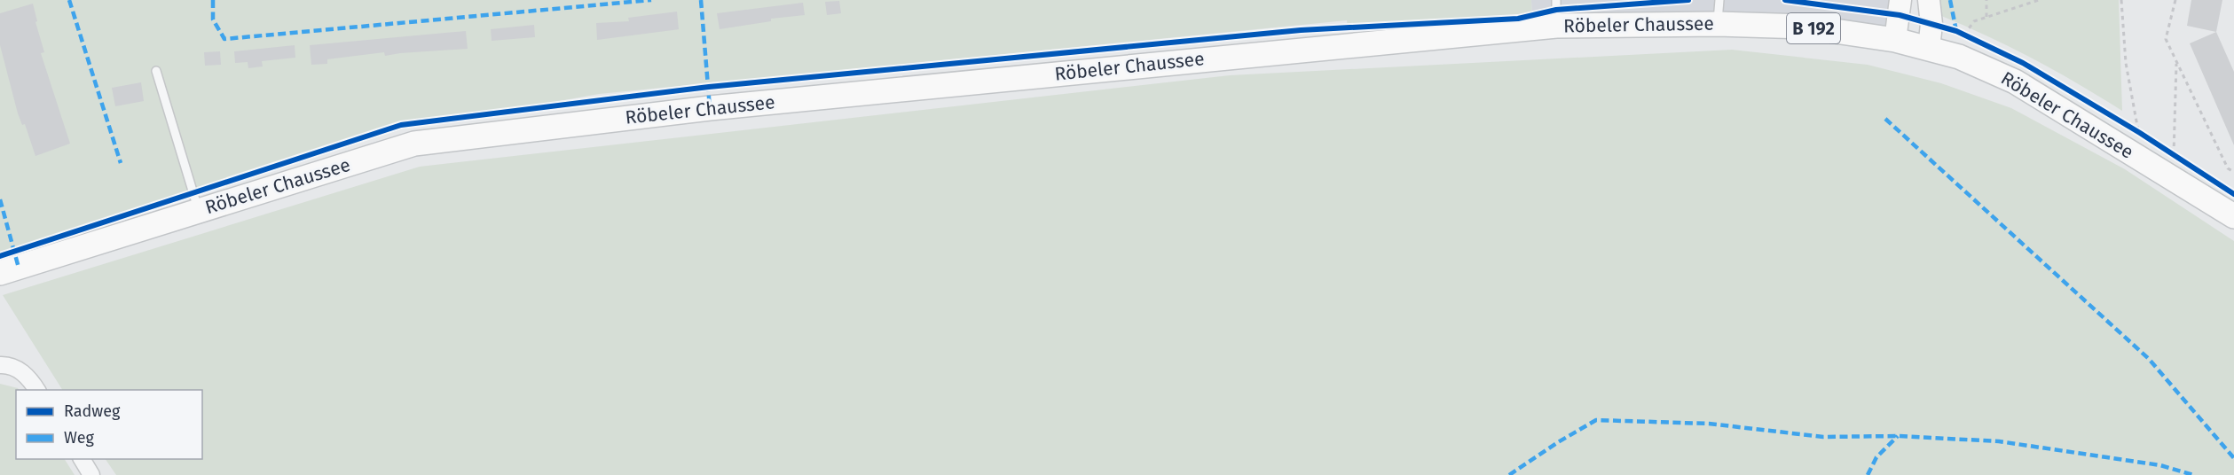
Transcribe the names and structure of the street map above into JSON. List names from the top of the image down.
{
  "streets": {
    "main road": ["Röbeler Chaussee", "B 192"]
  },
  "legend": ["Radweg", "Weg"]
}
